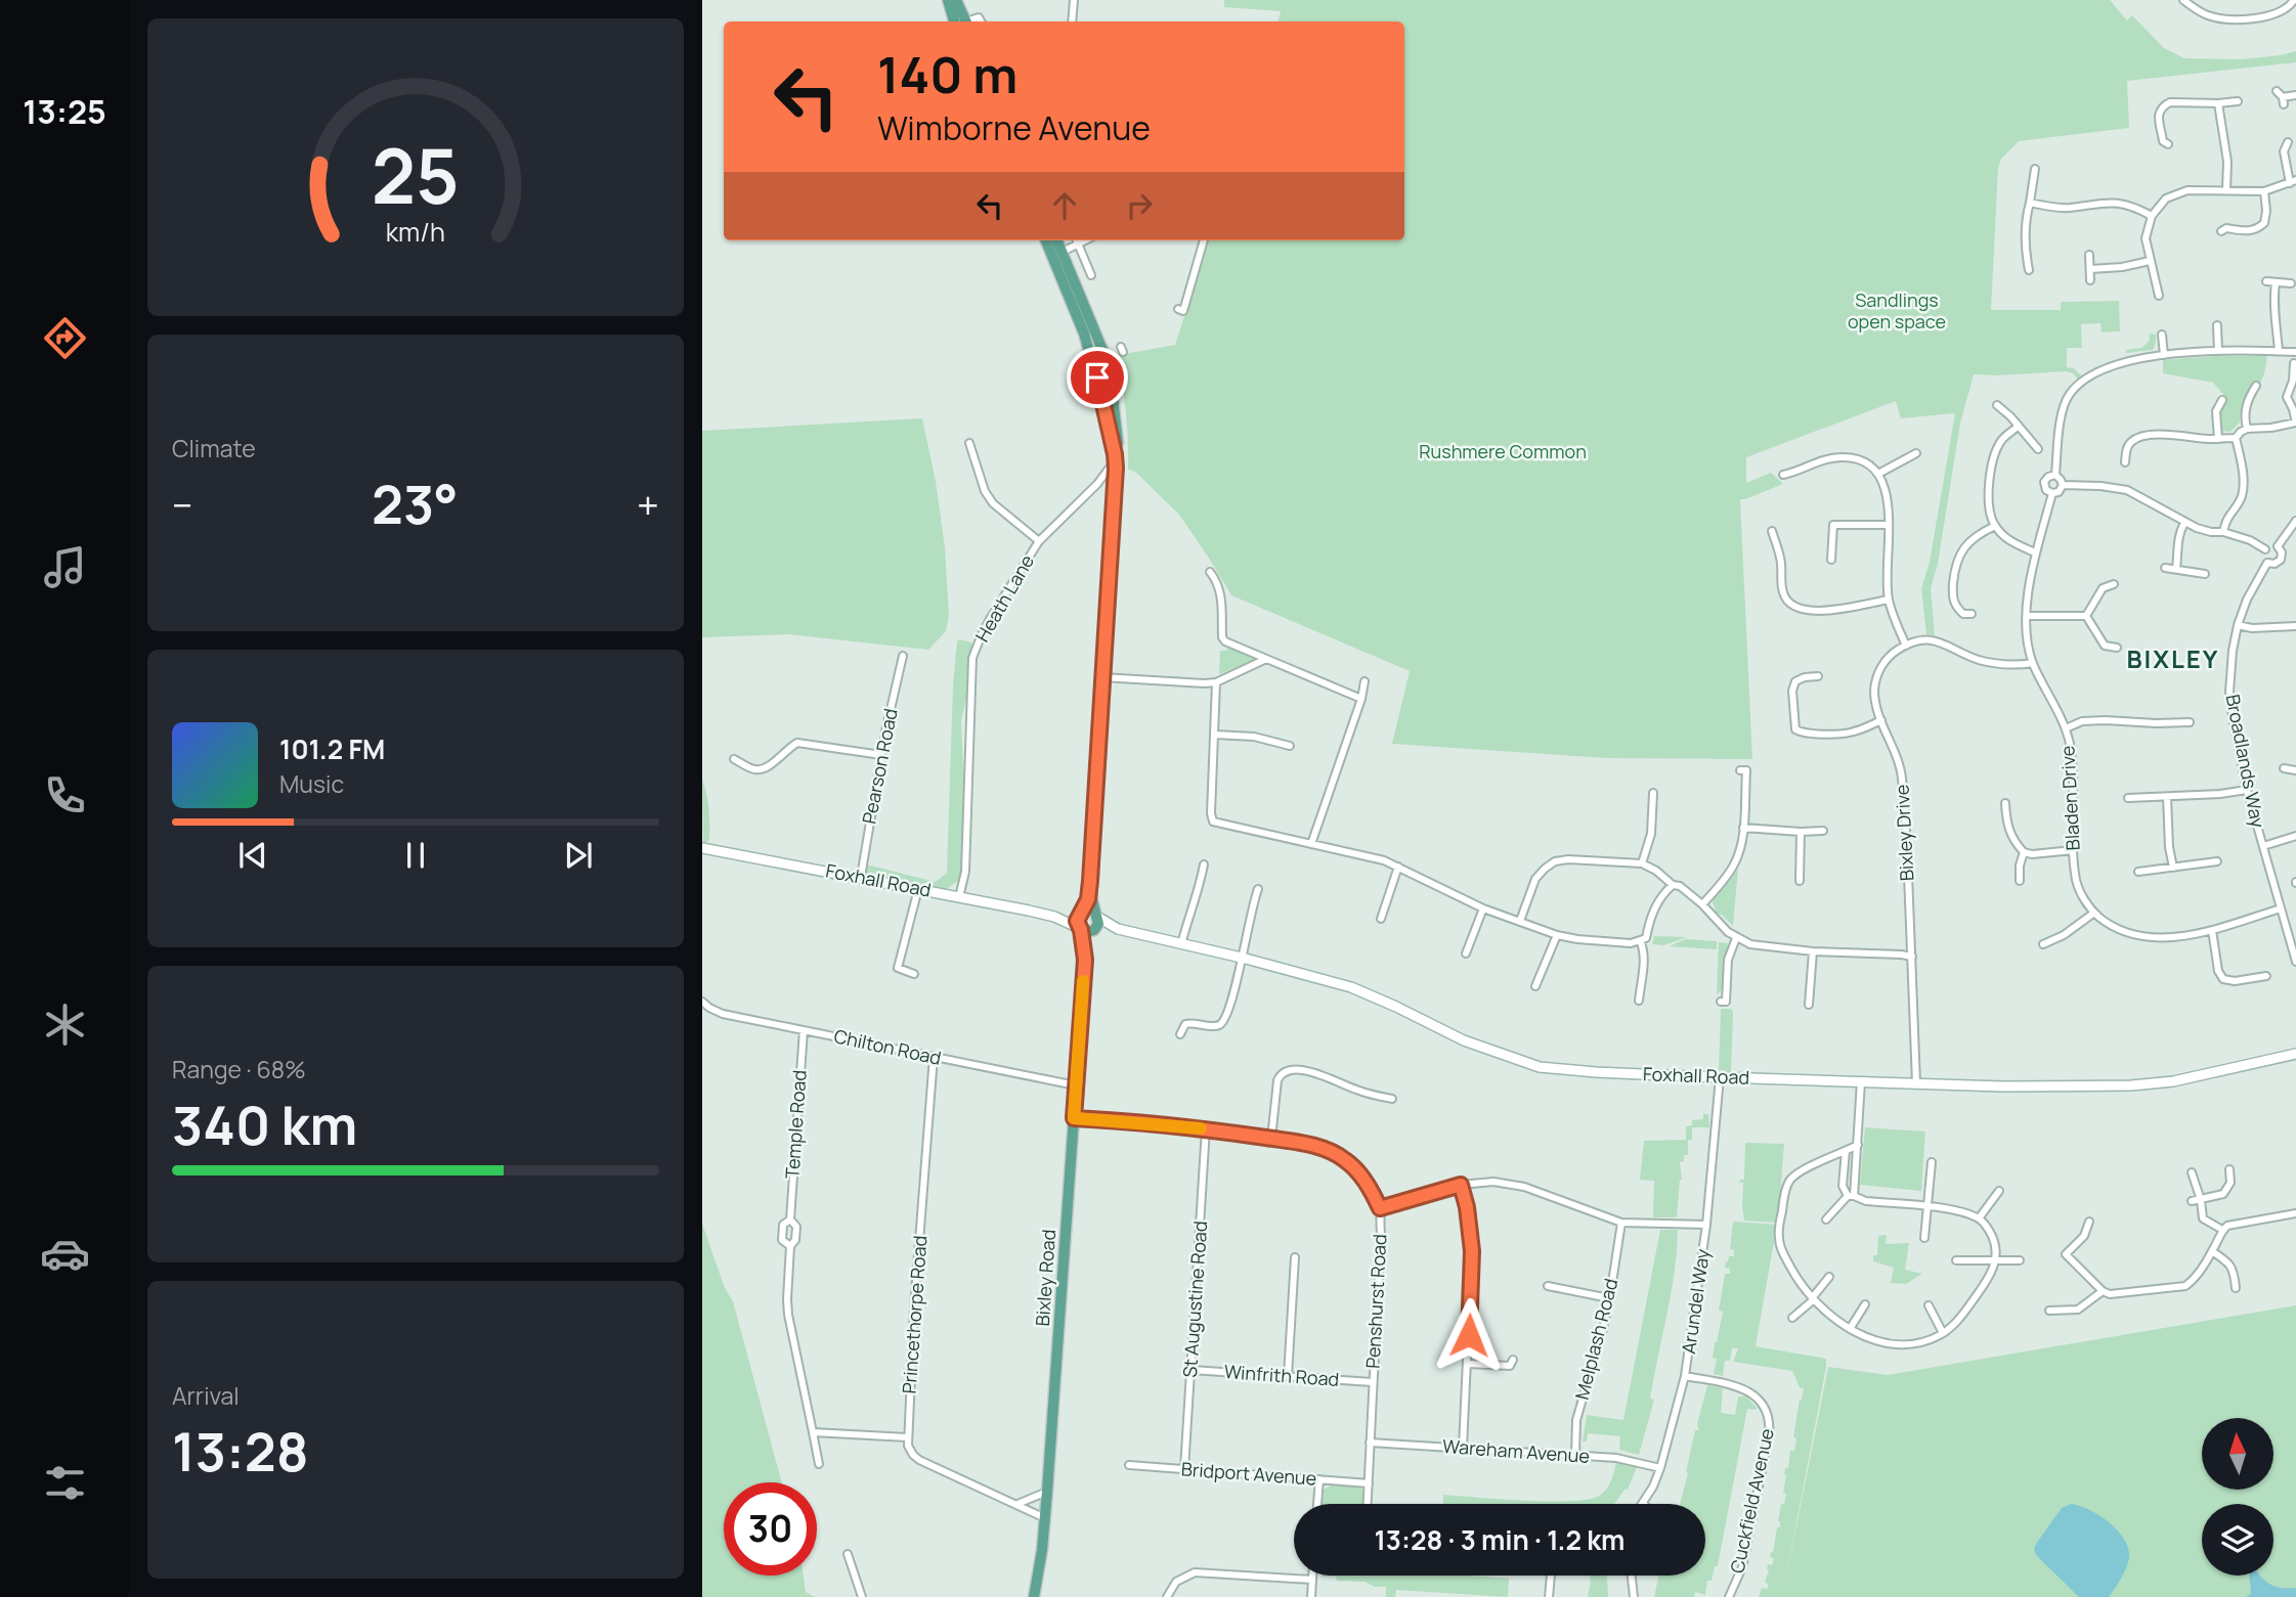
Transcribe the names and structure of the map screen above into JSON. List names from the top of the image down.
{
  "streets": {
    "main road": ["Bixley Road"],
    "street": [
      "Heath Lane",
      "Broadlands Way",
      "Pearson Road",
      "Bladen Drive",
      "Bixley Drive",
      "Foxhall Road",
      "Chilton Road",
      "Temple Road",
      "St Augustine Road",
      "Penshurst Road",
      "Arundel Way",
      "Princethorpe Road",
      "Melplash Road",
      "Winfrith Road",
      "Wareham Avenue",
      "Bridport Avenue",
      "Cuckfield Avenue"
    ]
  },
  "crossings": [
    ["Heath Lane", "Foxhall Road"],
    ["Broadlands Way", "Bladen Drive"],
    ["Pearson Road", "Foxhall Road"],
    ["Bixley Drive", "Foxhall Road"],
    ["Foxhall Road", "Bixley Road"],
    ["Foxhall Road", "Arundel Way"],
    ["Chilton Road", "Temple Road"],
    ["Chilton Road", "Bixley Road"],
    ["Chilton Road", "Princethorpe Road"],
    ["Bixley Road", "Penshurst Road"],
    ["St Augustine Road", "Penshurst Road"],
    ["St Augustine Road", "Winfrith Road"],
    ["St Augustine Road", "Bridport Avenue"],
    ["Penshurst Road", "Winfrith Road"],
    ["Penshurst Road", "Wareham Avenue"],
    ["Penshurst Road", "Bridport Avenue"],
    ["Arundel Way", "Wareham Avenue"],
    ["Arundel Way", "Cuckfield Avenue"],
    ["Melplash Road", "Wareham Avenue"]
  ],
  "districts": ["BIXLEY"],
  "parks": ["Sandlings open space", "Rushmere Common"],
  "north": "top",
  "page": {
    "tabs": "13:25",
    "turn": ["140 m", "Wimborne Avenue"],
    "tile": [
      "Climate",
      ["Range · 68%", "340 km"],
      ["Arrival", "13:28"]
    ],
    "heat": ["−", "23°", "+"],
    "song": ["101.2 FM", "Music"],
    "limit": "30",
    "trip": "13:28 · 3 min · 1.2 km",
    "gauge": ["25", "km/h"]
  }
}
